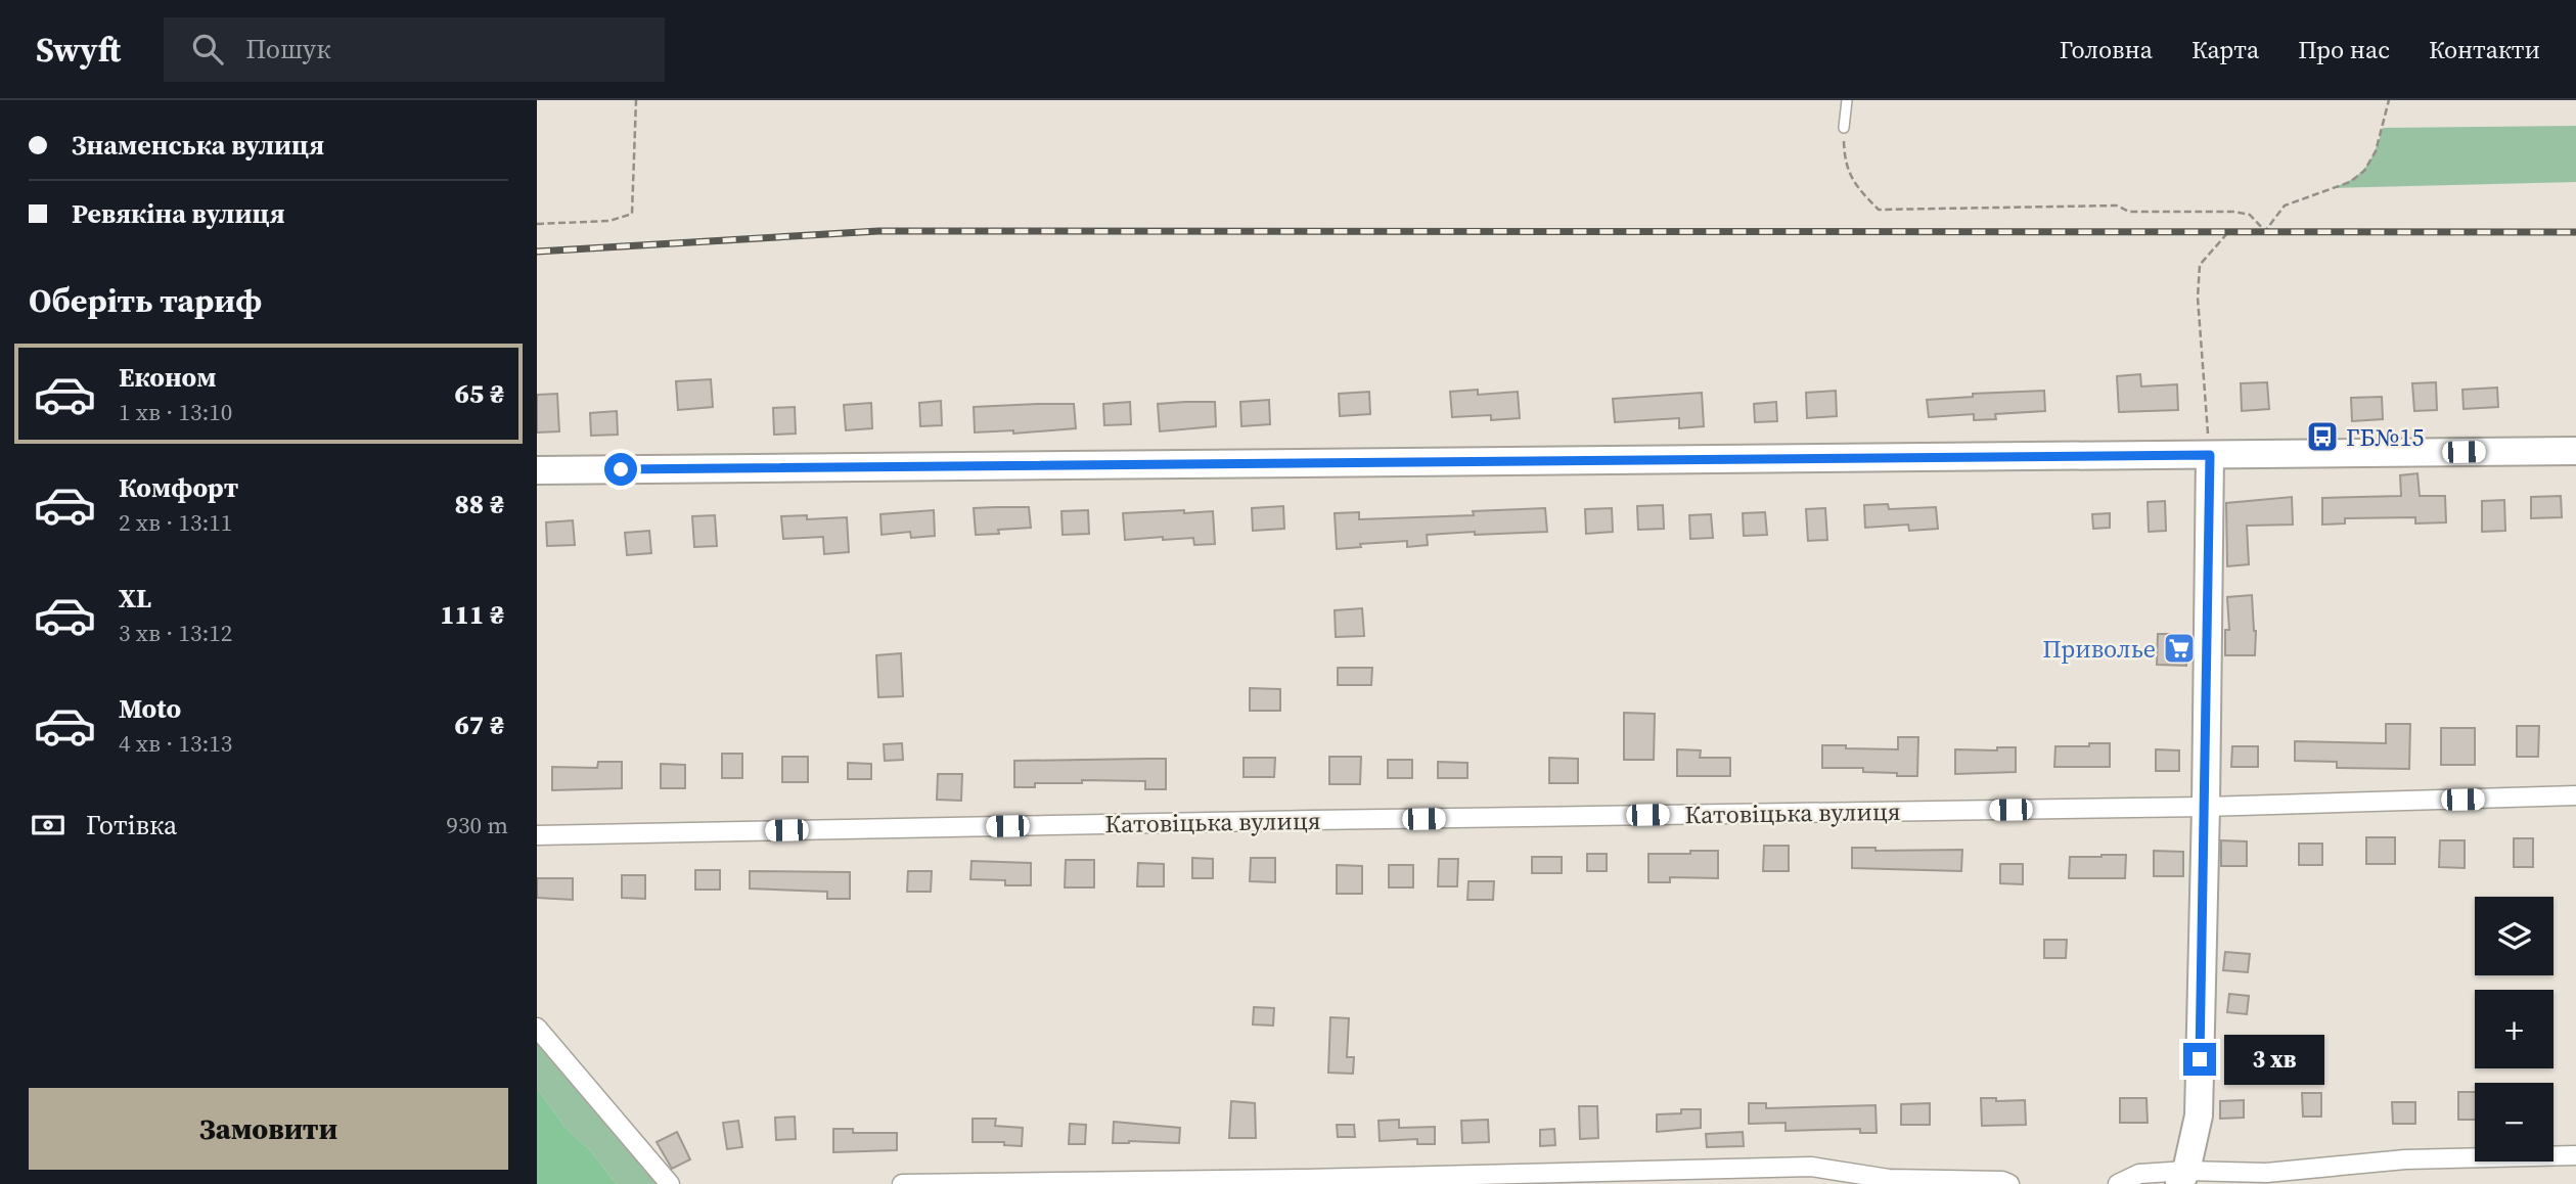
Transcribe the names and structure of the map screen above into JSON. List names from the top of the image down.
{
  "streets": {
    "street": ["Катовіцька вулиця"]
  },
  "places": {
    "bus stop": ["ГБ№15"],
    "supermarket": ["Приволье"]
  },
  "page": {
    "header": "Swyft",
    "search": "Пошук",
    "nav": [
      "Головна",
      "Карта",
      "Про нас",
      "Контакти"
    ],
    "banner": ["Знаменська вулиця", "Ревякіна вулиця"],
    "heading": "Оберіть тариф",
    "list": [
      {
        "name": "Економ",
        "note": "1 хв · 13:10",
        "value": "65 ₴"
      },
      {
        "name": "Комфорт",
        "note": "2 хв · 13:11",
        "value": "88 ₴"
      },
      {
        "name": "XL",
        "note": "3 хв · 13:12",
        "value": "111 ₴"
      },
      {
        "name": "Moto",
        "note": "4 хв · 13:13",
        "value": "67 ₴"
      }
    ],
    "pay": ["Готівка", "930 m"],
    "map_buttons": ["+", "−"],
    "bubble": "3 хв",
    "buttons": "Замовити"
  }
}
